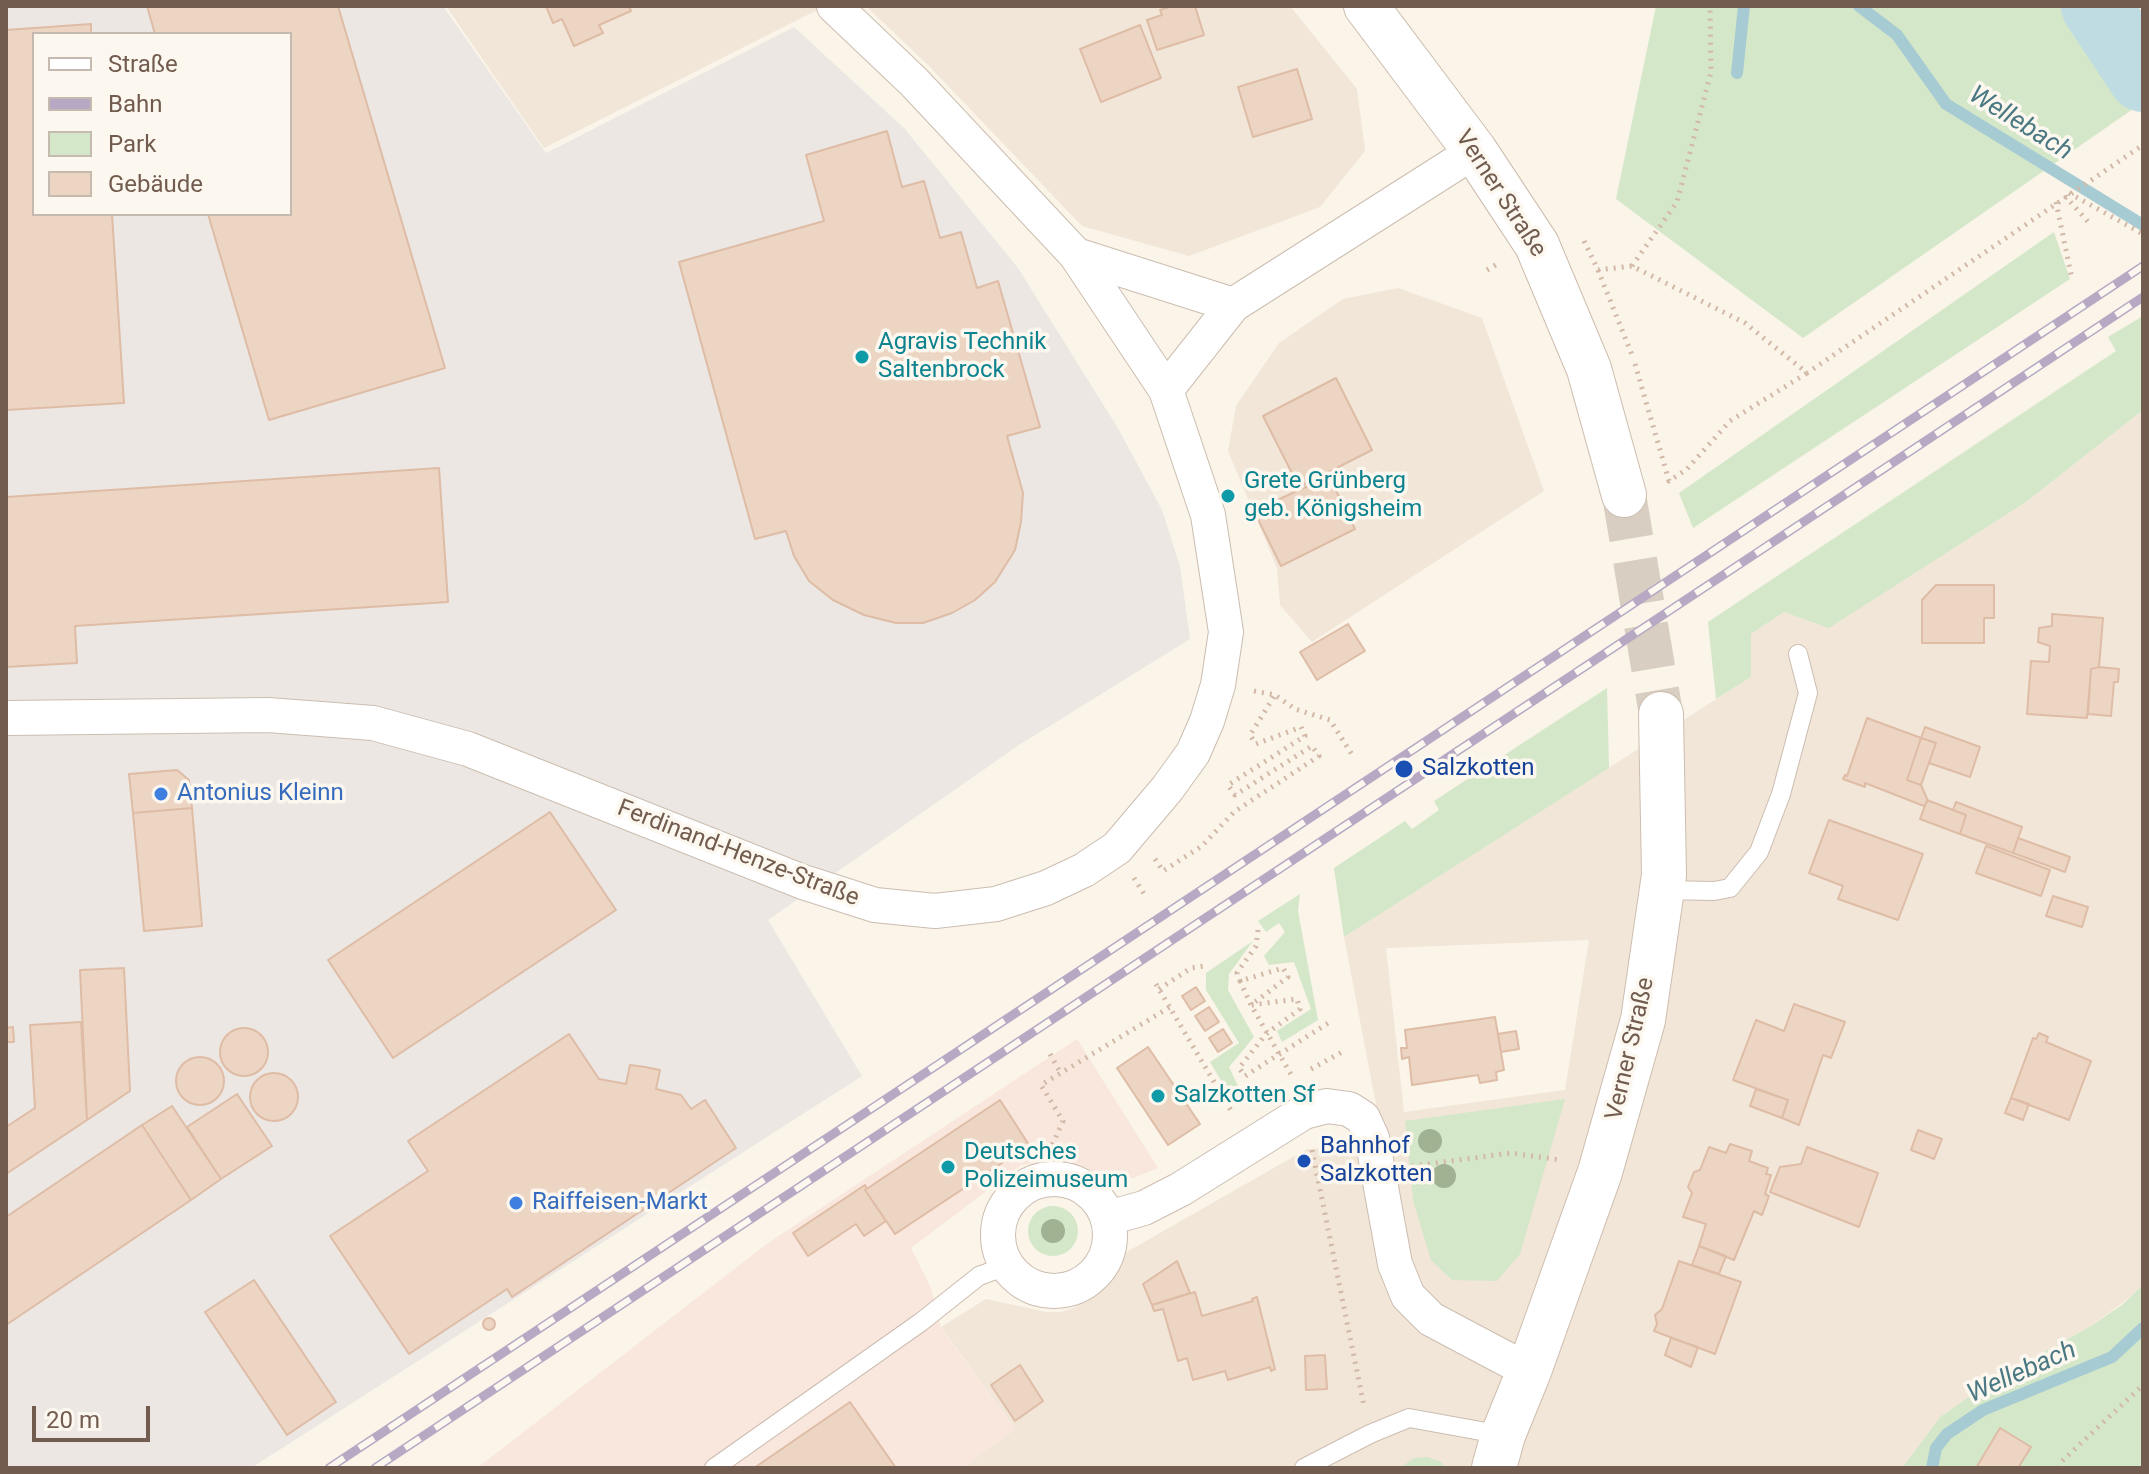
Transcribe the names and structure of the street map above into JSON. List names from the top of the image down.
{
  "streets": {
    "main road": ["Verner Straße"],
    "street": ["Ferdinand-Henze-Straße"]
  },
  "water": ["Wellebach"],
  "places": [
    "Agravis Technik Saltenbrock",
    "Grete Grünberg geb. Königsheim",
    "Salzkotten",
    "Antonius Kleinn",
    "Salzkotten Sf",
    "Bahnhof Salzkotten",
    "Deutsches Polizeimuseum",
    "Raiffeisen-Markt"
  ],
  "legend": [
    "Straße",
    "Bahn",
    "Park",
    "Gebäude"
  ],
  "scale_bar": "20 m"
}
